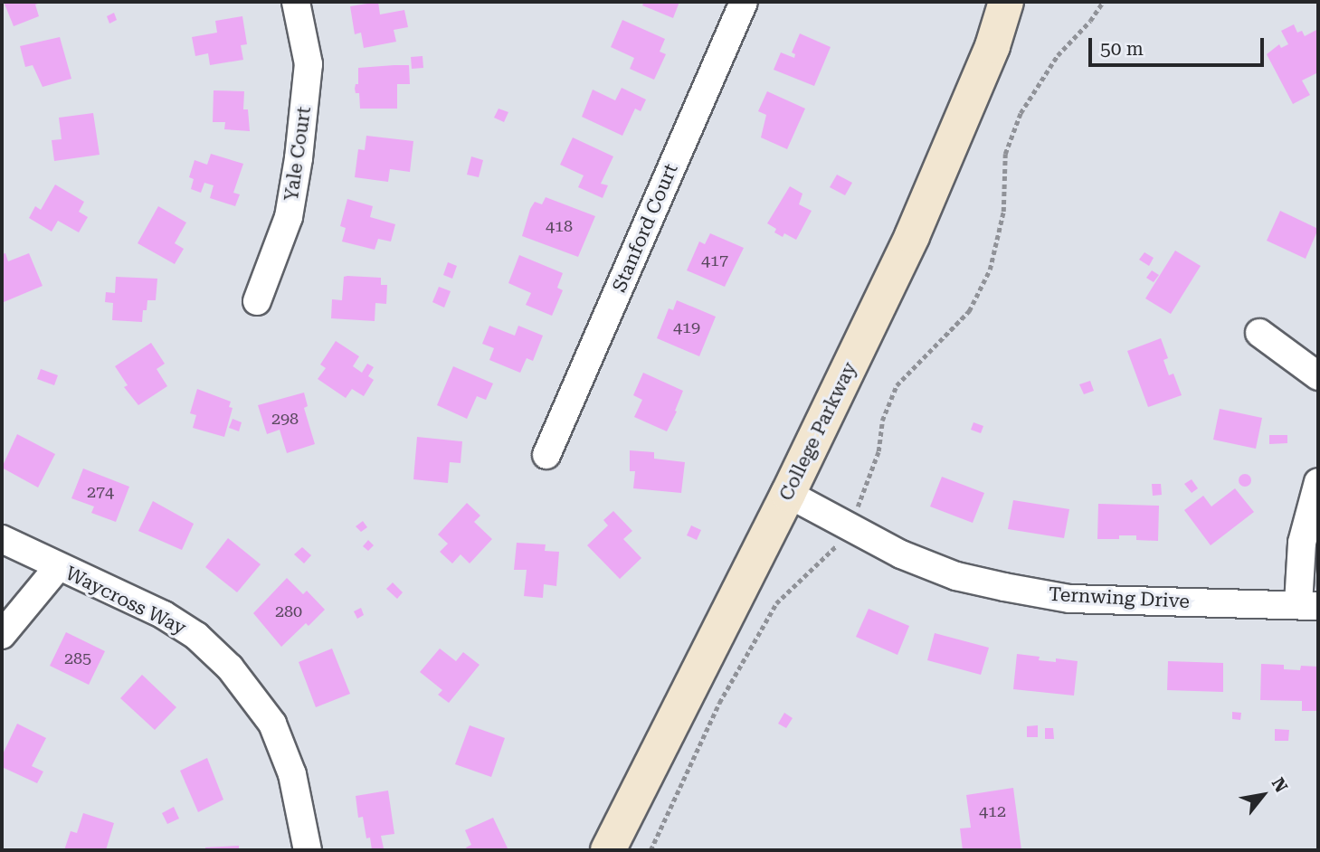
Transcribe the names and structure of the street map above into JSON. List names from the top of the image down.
{
  "streets": {
    "main road": ["College Parkway"],
    "street": [
      "Yale Court",
      "Stanford Court",
      "Ternwing Drive",
      "Waycross Way"
    ]
  },
  "crossings": [
    ["College Parkway", "Ternwing Drive"]
  ],
  "house_numbers": [
    "418",
    "417",
    "419",
    "298",
    "274",
    "280",
    "285",
    "412"
  ],
  "scale_bar": "50 m",
  "north": "top right"
}
